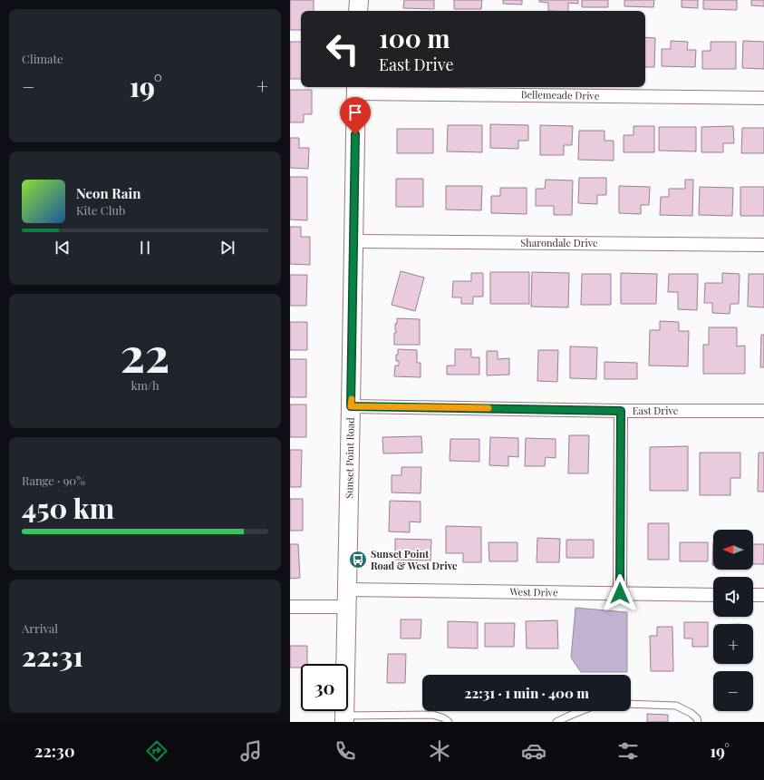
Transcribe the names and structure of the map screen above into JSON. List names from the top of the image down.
{
  "streets": {
    "main road": ["Sunset Point Road"],
    "street": [
      "Bellemeade Drive",
      "Sharondale Drive",
      "East Drive",
      "West Drive"
    ]
  },
  "crossings": [
    ["Bellemeade Drive", "Sunset Point Road"],
    ["Sharondale Drive", "Sunset Point Road"],
    ["East Drive", "Sunset Point Road"],
    ["Sunset Point Road", "West Drive"]
  ],
  "places": {
    "bus stop": ["Sunset Point Road & West Drive"]
  },
  "north": "left",
  "page": {
    "tile": [
      "Climate",
      ["22", "km/h"],
      ["Range · 90%", "450 km"],
      ["Arrival", "22:31"]
    ],
    "turn": ["100 m", "East Drive"],
    "heat": ["−", "19°", "+"],
    "song": ["Neon Rain", "Kite Club"],
    "map_buttons": ["+", "−"],
    "limit": "30",
    "trip": "22:31 · 1 min · 400 m",
    "tabs": ["22:30", "19°"]
  }
}
